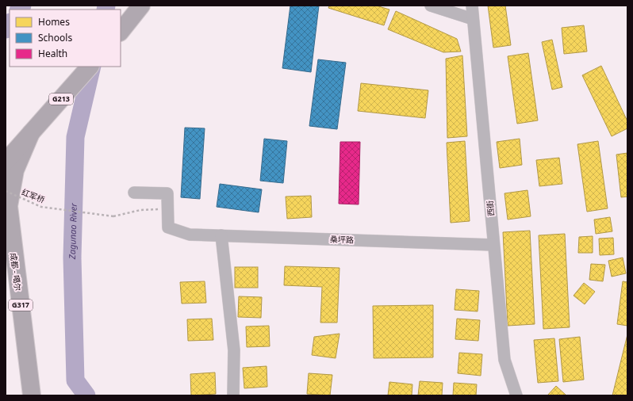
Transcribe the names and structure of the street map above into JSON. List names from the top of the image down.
{
  "streets": {
    "highway": ["G213", "成都 - 噶尔", "G317"],
    "street": ["西街", "桑坪路"],
    "path": ["红军桥"]
  },
  "crossings": [
    ["G213", "成都 - 噶尔"],
    ["红军桥", "桑坪路"],
    ["西街", "桑坪路"]
  ],
  "water": ["Zagunao River"],
  "legend": ["Homes", "Schools", "Health"]
}
